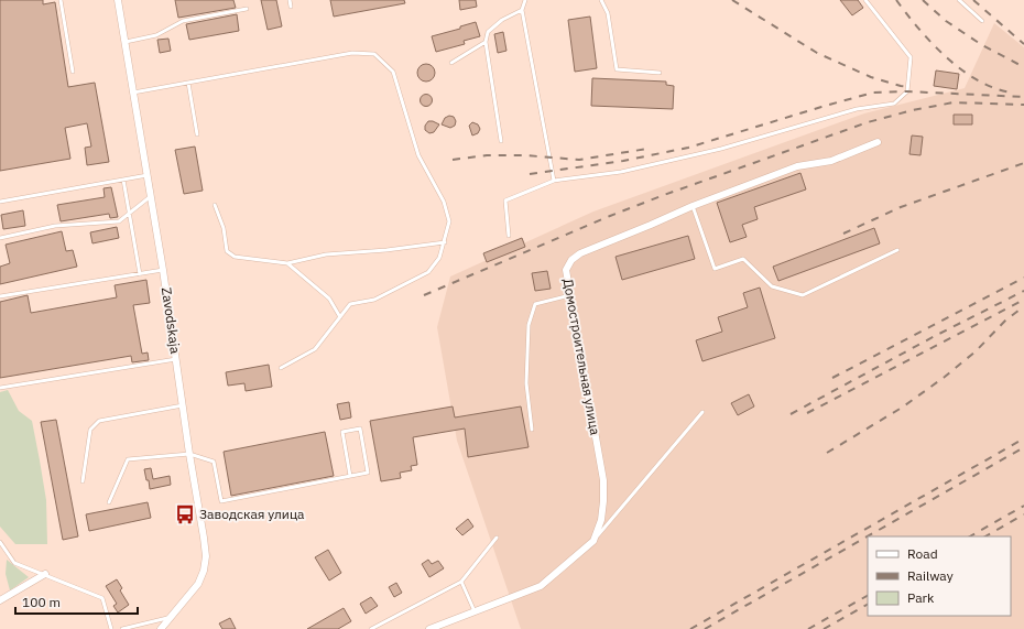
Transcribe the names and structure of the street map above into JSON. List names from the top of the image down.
{
  "streets": {
    "street": ["Zavodskaja", "Домостроительная улица"]
  },
  "places": {
    "bus stop": ["Заводская улица"]
  },
  "legend": ["Road", "Railway", "Park"],
  "scale_bar": "100 m"
}
